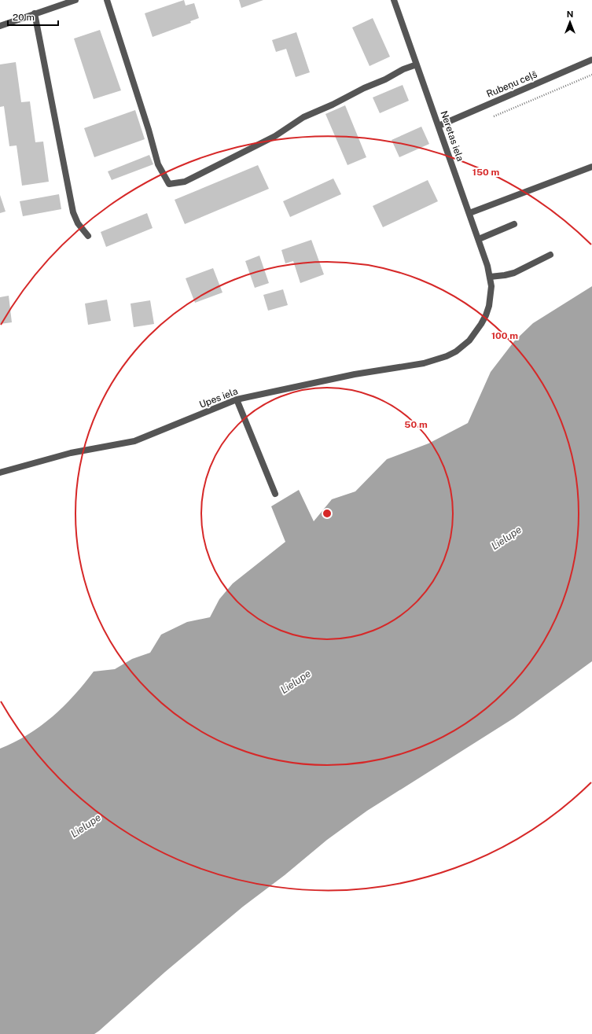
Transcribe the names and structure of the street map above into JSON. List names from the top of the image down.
{
  "streets": {
    "street": ["Rubeņu ceļš", "Neretas iela", "Upes iela"]
  },
  "crossings": [
    ["Rubeņu ceļš", "Neretas iela"],
    ["Neretas iela", "Upes iela"]
  ],
  "water": ["Lielupe"],
  "scale_bar": "20 m",
  "north": "top",
  "rings": ["150 m", "100 m", "50 m"]
}
